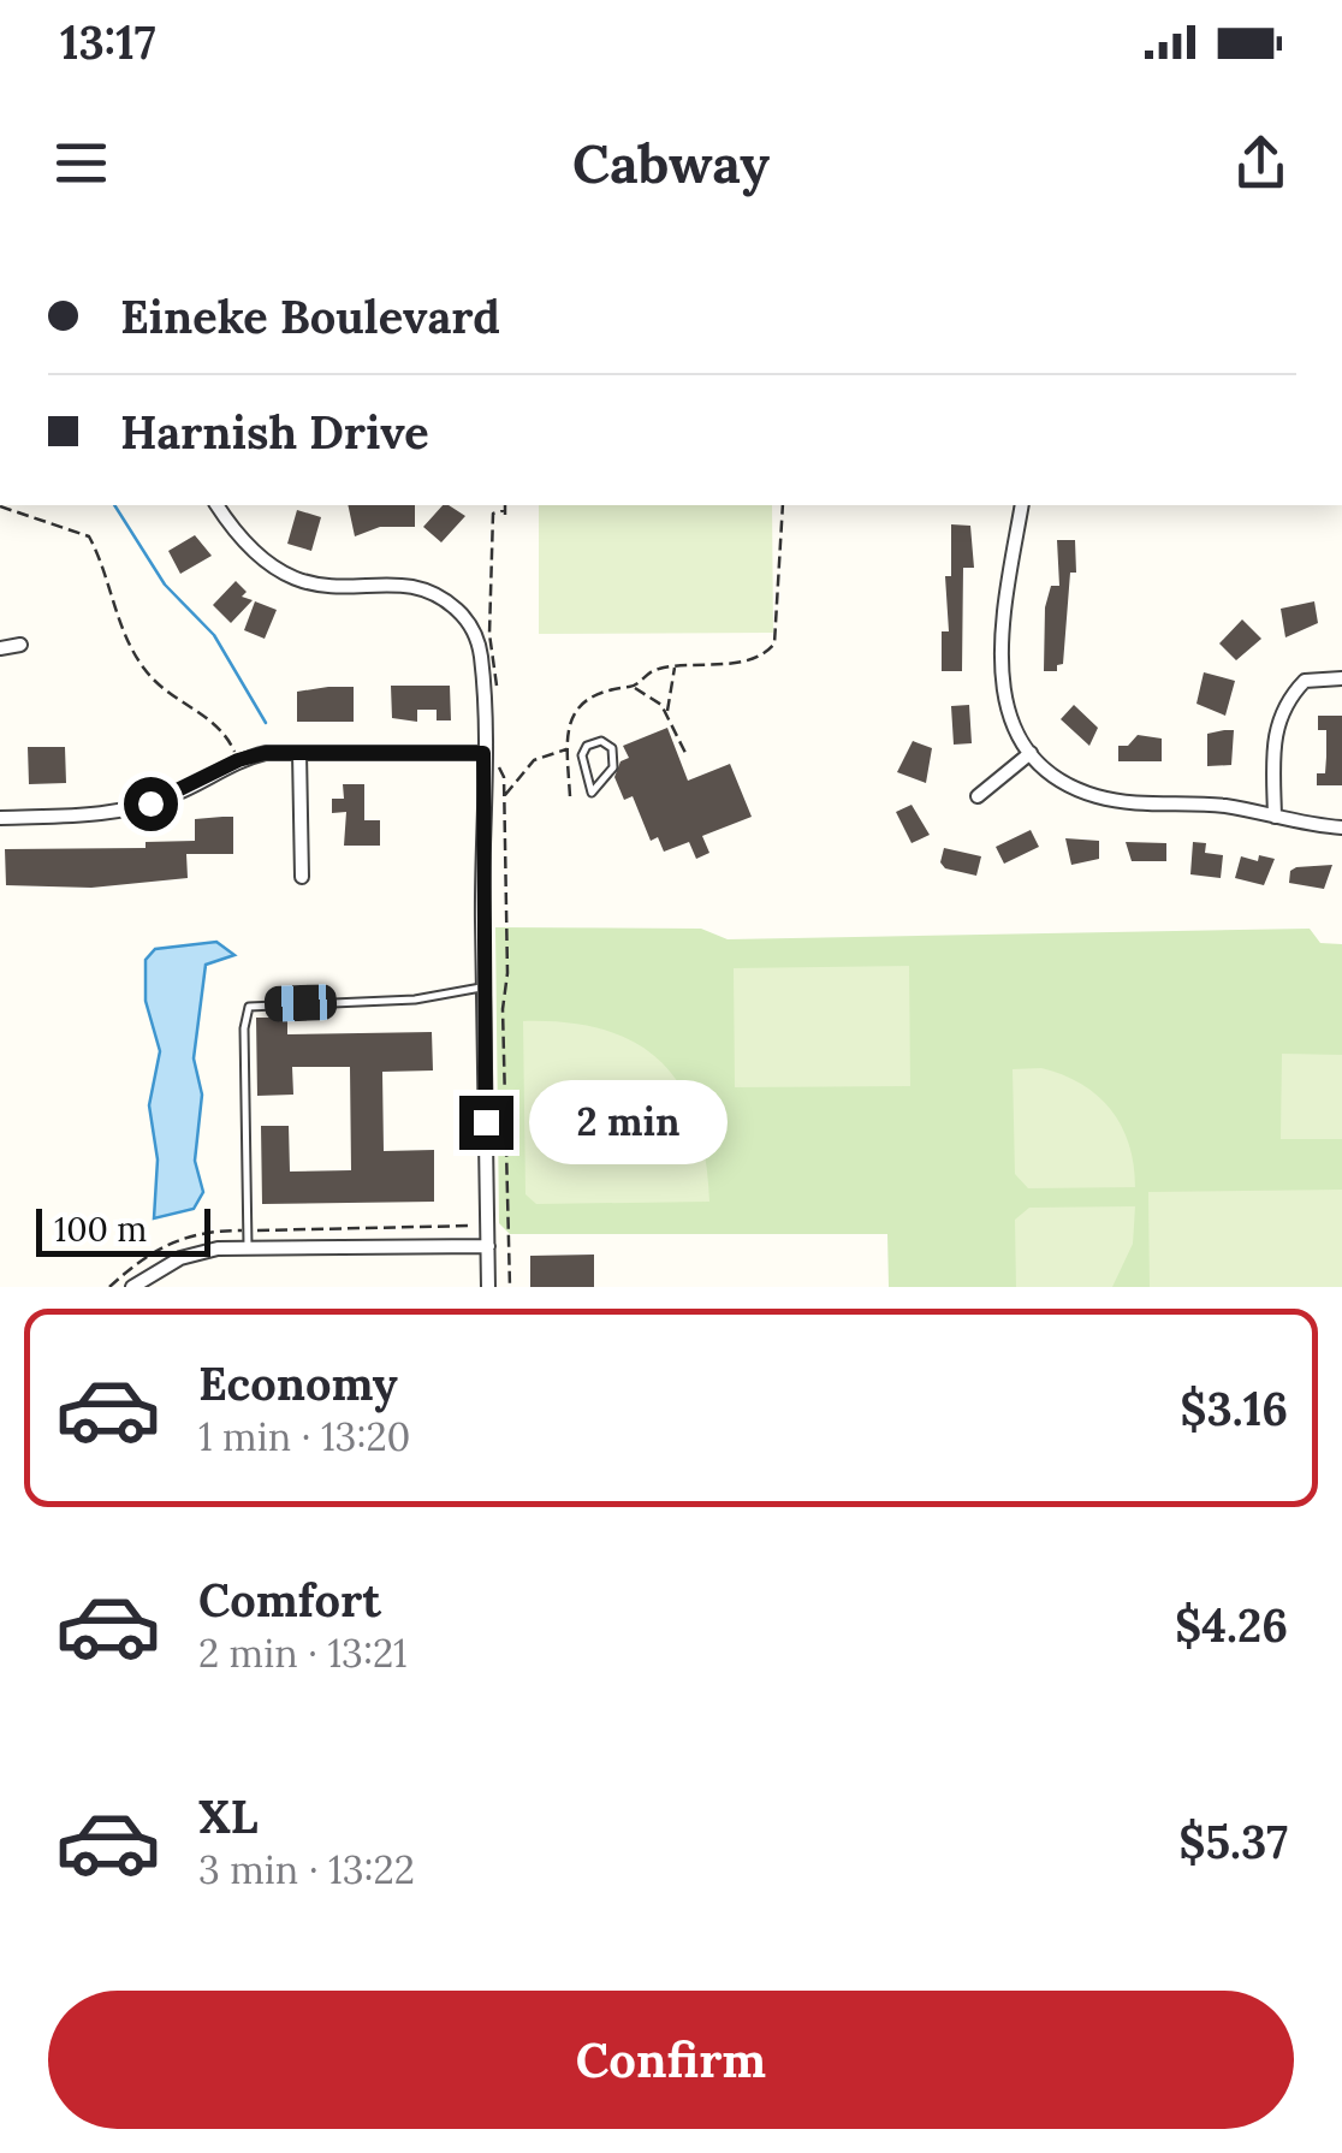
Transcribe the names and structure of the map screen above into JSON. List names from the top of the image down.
{
  "scale_bar": "100 m",
  "page": {
    "status": "13:17",
    "header": "Cabway",
    "banner": ["Eineke Boulevard", "Harnish Drive"],
    "bubble": "2 min",
    "scale": "100 m",
    "list": [
      {
        "name": "Economy",
        "note": "1 min · 13:20",
        "value": "$3.16"
      },
      {
        "name": "Comfort",
        "note": "2 min · 13:21",
        "value": "$4.26"
      },
      {
        "name": "XL",
        "note": "3 min · 13:22",
        "value": "$5.37"
      }
    ],
    "buttons": "Confirm"
  }
}
